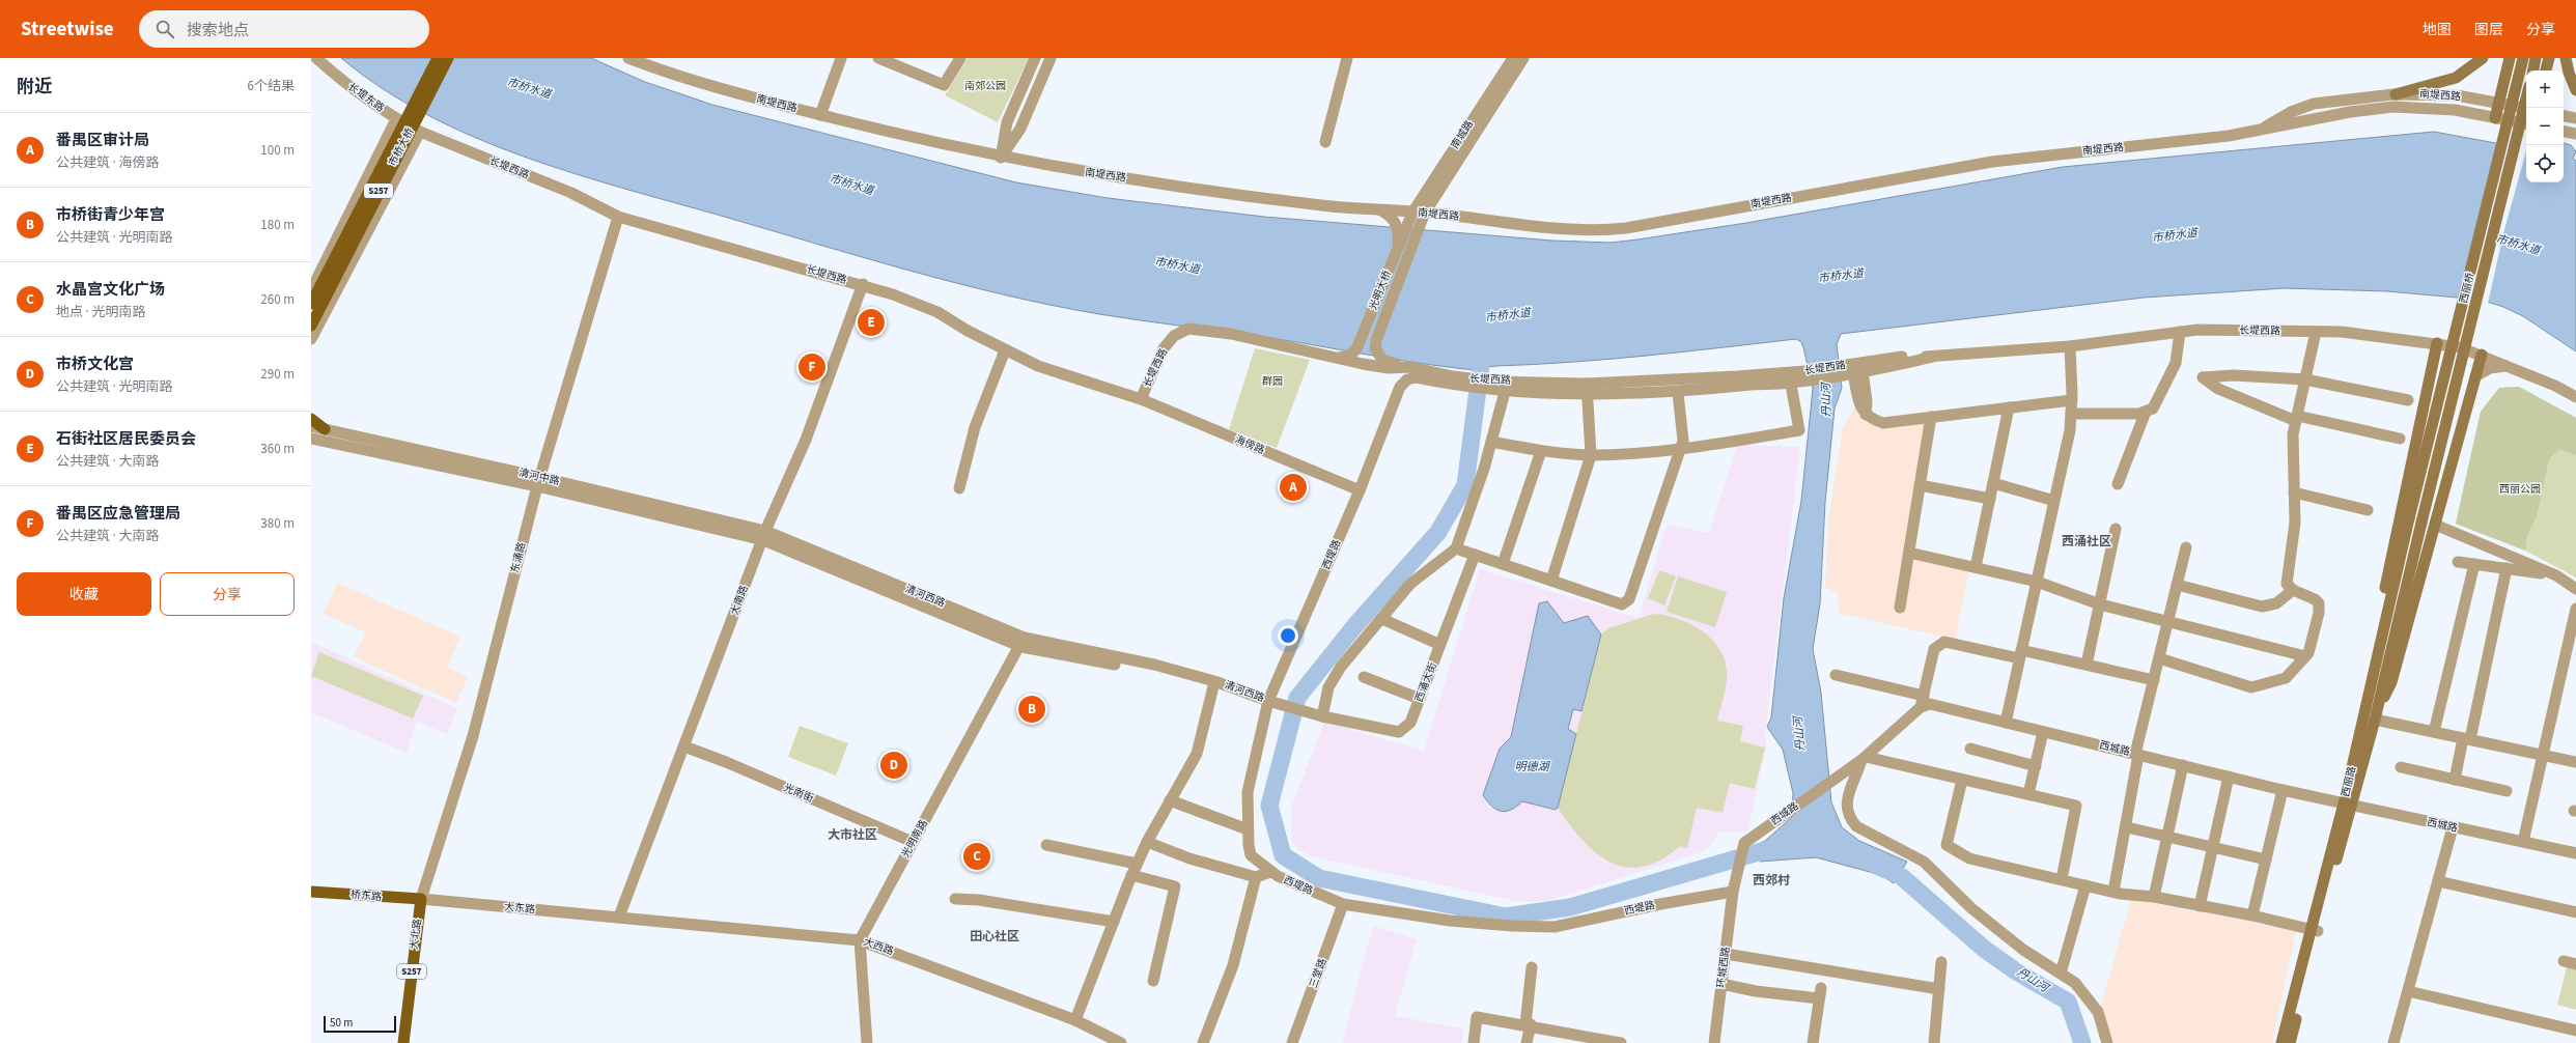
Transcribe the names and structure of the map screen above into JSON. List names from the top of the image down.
{
  "streets": {
    "main road": [
      "市桥大桥",
      "S257",
      "西丽桥",
      "西丽路",
      "桥东路",
      "大北路"
    ],
    "street": [
      "南堤西路",
      "长堤东路",
      "南城路",
      "长堤西路",
      "光明大桥",
      "海傍路",
      "清河中路",
      "西堤路",
      "东涌路",
      "清河西路",
      "大南路",
      "西涌大街",
      "西城路",
      "光南街",
      "光明南路",
      "大东路",
      "大西路",
      "环城西路",
      "三堂路"
    ]
  },
  "crossings": [
    ["南堤西路", "南城路"],
    ["南堤西路", "光明大桥"],
    ["长堤东路", "长堤西路"],
    ["南城路", "光明大桥"],
    ["长堤西路", "光明大桥"],
    ["长堤西路", "海傍路"],
    ["长堤西路", "西堤路"],
    ["长堤西路", "东涌路"],
    ["长堤西路", "大南路"],
    ["西丽桥", "西丽路"],
    ["光明大桥", "西堤路"],
    ["海傍路", "西堤路"],
    ["清河中路", "东涌路"],
    ["清河中路", "清河西路"],
    ["清河中路", "大南路"],
    ["西堤路", "清河西路"],
    ["西堤路", "西城路"],
    ["西堤路", "环城西路"],
    ["西堤路", "三堂路"],
    ["东涌路", "桥东路"],
    ["东涌路", "大东路"],
    ["东涌路", "大北路"],
    ["清河西路", "大南路"],
    ["清河西路", "光明南路"],
    ["大南路", "光南街"],
    ["大南路", "大东路"],
    ["大南路", "大西路"],
    ["西城路", "西丽路"],
    ["西城路", "环城西路"],
    ["光南街", "光明南路"],
    ["光明南路", "大西路"],
    ["桥东路", "大东路"],
    ["桥东路", "大北路"],
    ["大东路", "大北路"],
    ["大东路", "大西路"]
  ],
  "districts": [
    "西涌社区",
    "大市社区",
    "西郊村",
    "田心社区"
  ],
  "water": ["市桥水道", "丹山河", "明德湖"],
  "parks": ["南郊公园", "群园", "西丽公园"],
  "scale_bar": "50 m",
  "page": {
    "header": "Streetwise",
    "search": "搜索地点",
    "nav": ["地图", "图层", "分享"],
    "heading": ["附近", "6个结果"],
    "map_buttons": ["+", "−"],
    "list": [
      {
        "mark": "A",
        "name": "番禺区审计局",
        "note": "公共建筑 · 海傍路",
        "value": "100 m"
      },
      {
        "mark": "B",
        "name": "市桥街青少年宫",
        "note": "公共建筑 · 光明南路",
        "value": "180 m"
      },
      {
        "mark": "C",
        "name": "水晶宫文化广场",
        "note": "地点 · 光明南路",
        "value": "260 m"
      },
      {
        "mark": "D",
        "name": "市桥文化宫",
        "note": "公共建筑 · 光明南路",
        "value": "290 m"
      },
      {
        "mark": "E",
        "name": "石街社区居民委员会",
        "note": "公共建筑 · 大南路",
        "value": "360 m"
      },
      {
        "mark": "F",
        "name": "番禺区应急管理局",
        "note": "公共建筑 · 大南路",
        "value": "380 m"
      }
    ],
    "pins": [
      "E",
      "F",
      "A",
      "B",
      "D",
      "C"
    ],
    "buttons": ["收藏", "分享"],
    "scale": "50 m"
  }
}
